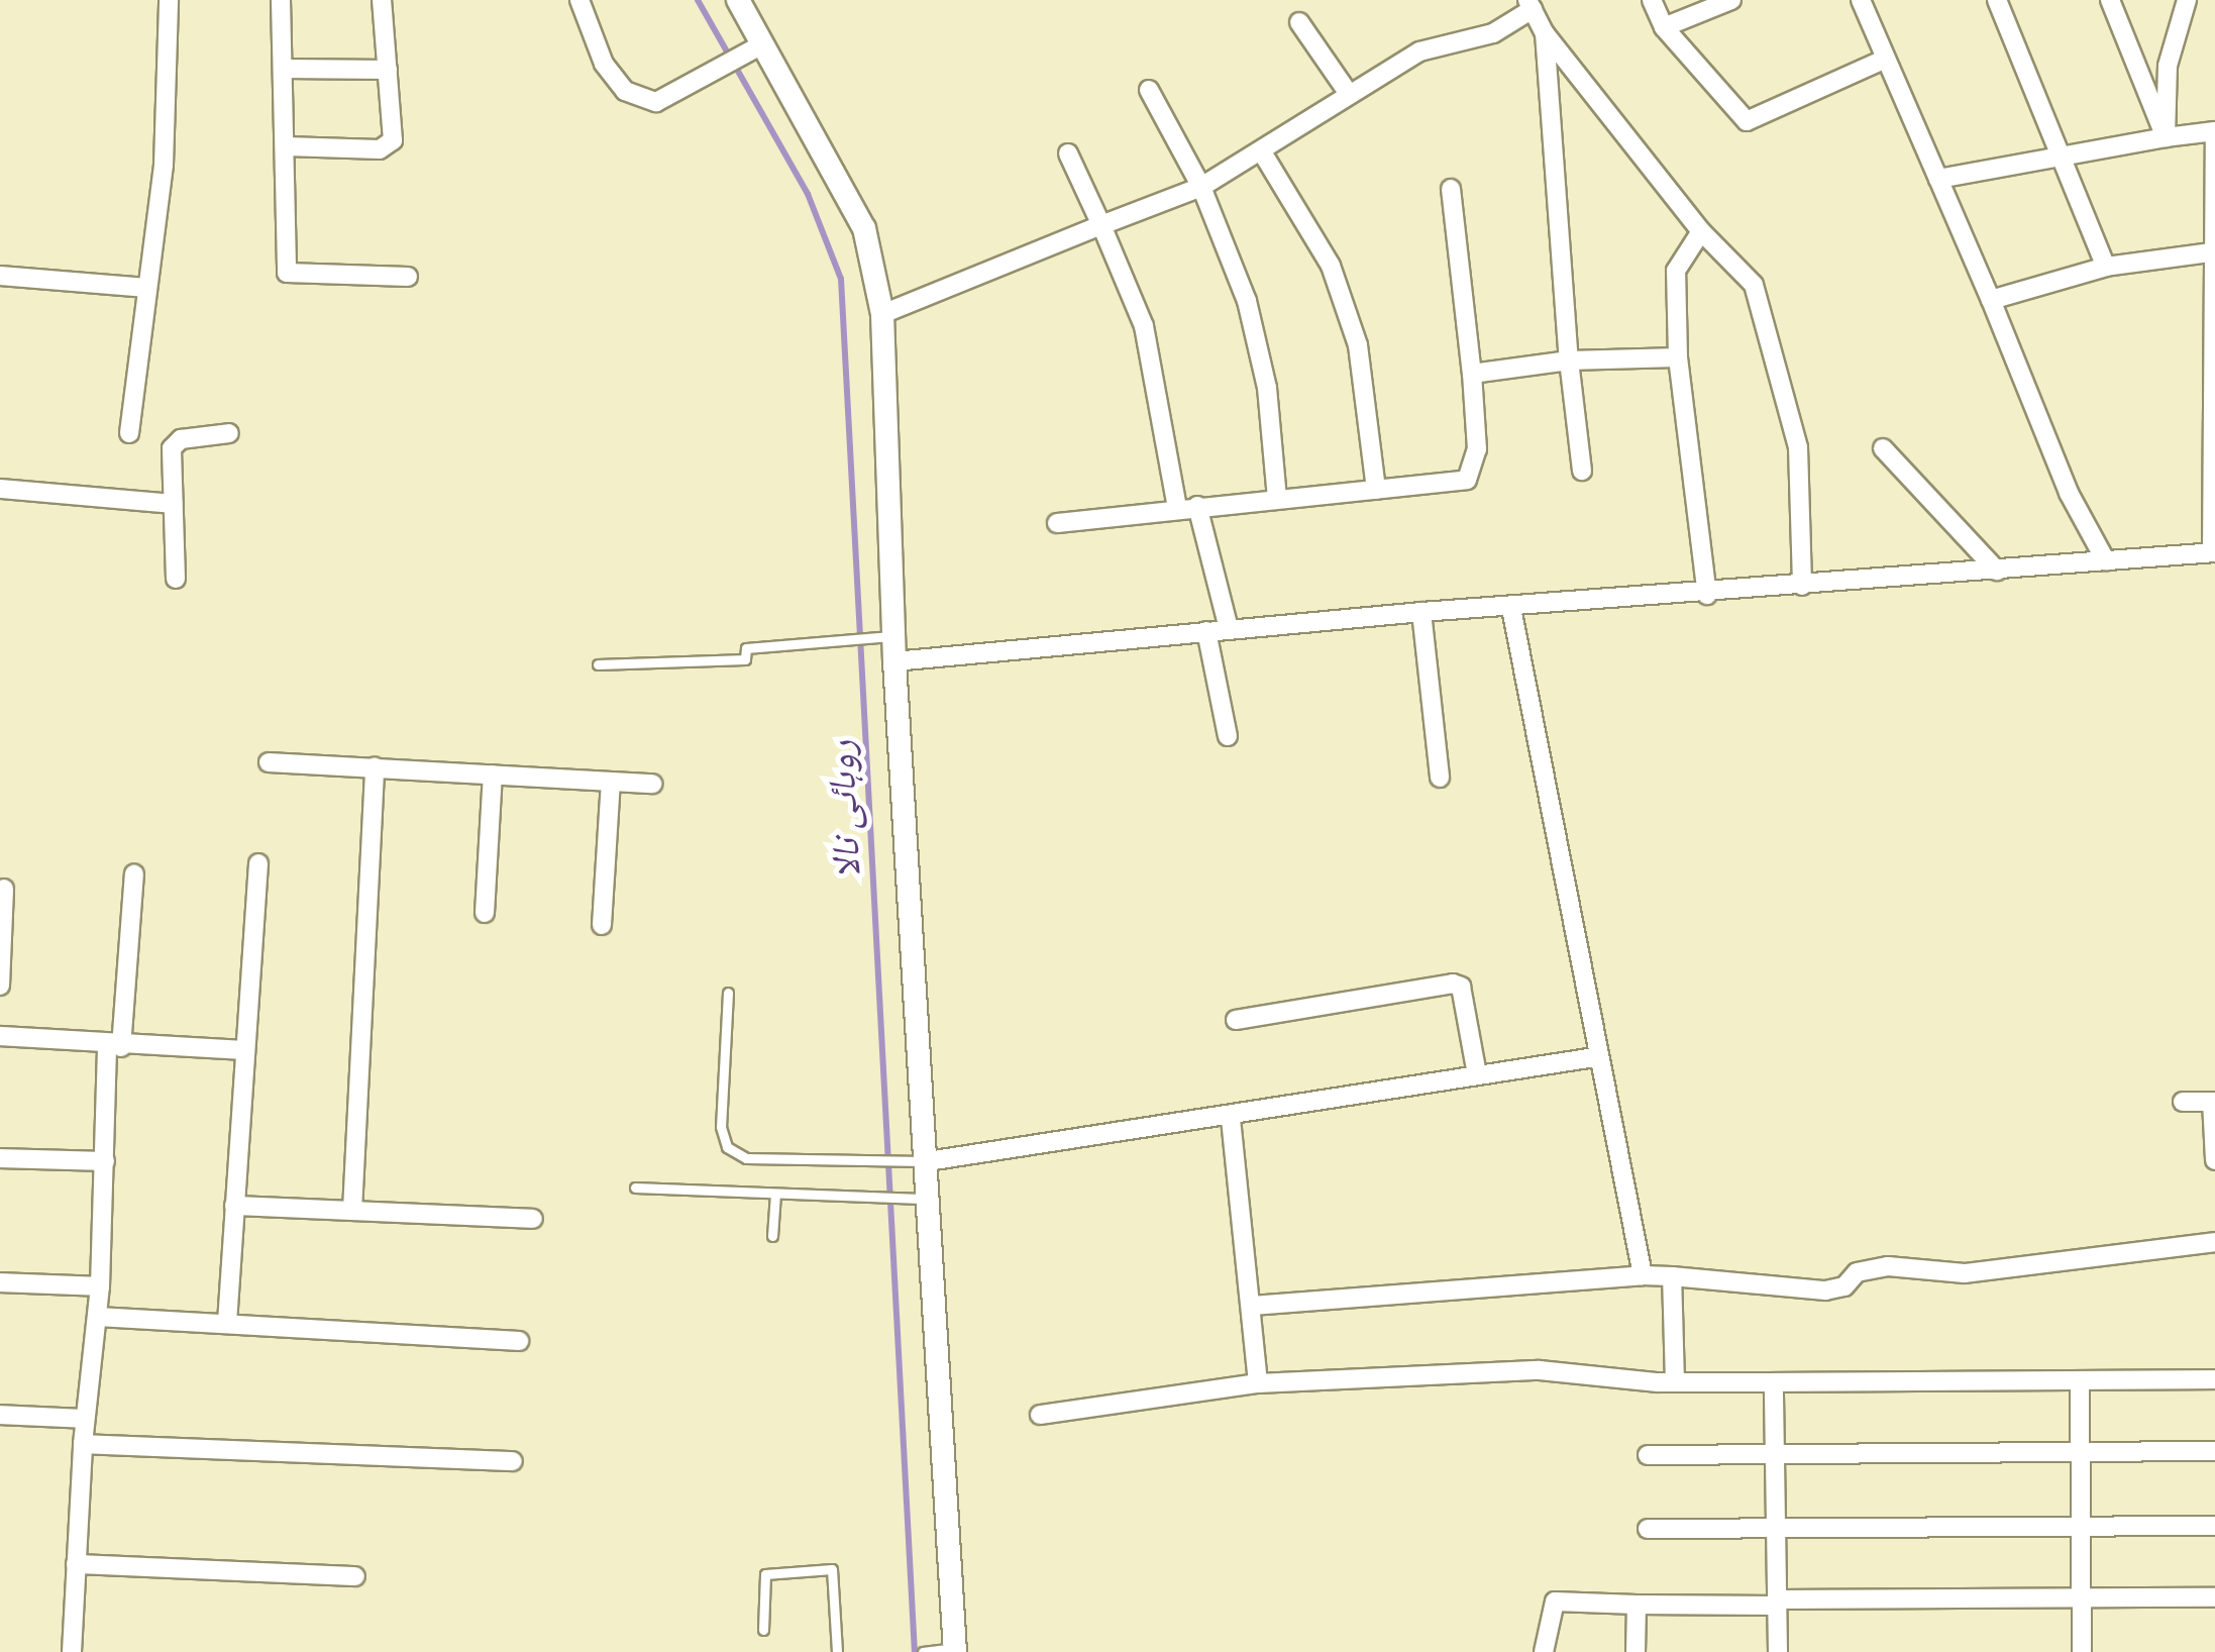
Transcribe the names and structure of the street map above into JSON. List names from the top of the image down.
{
  "water": ["روہائی نالا"]
}
